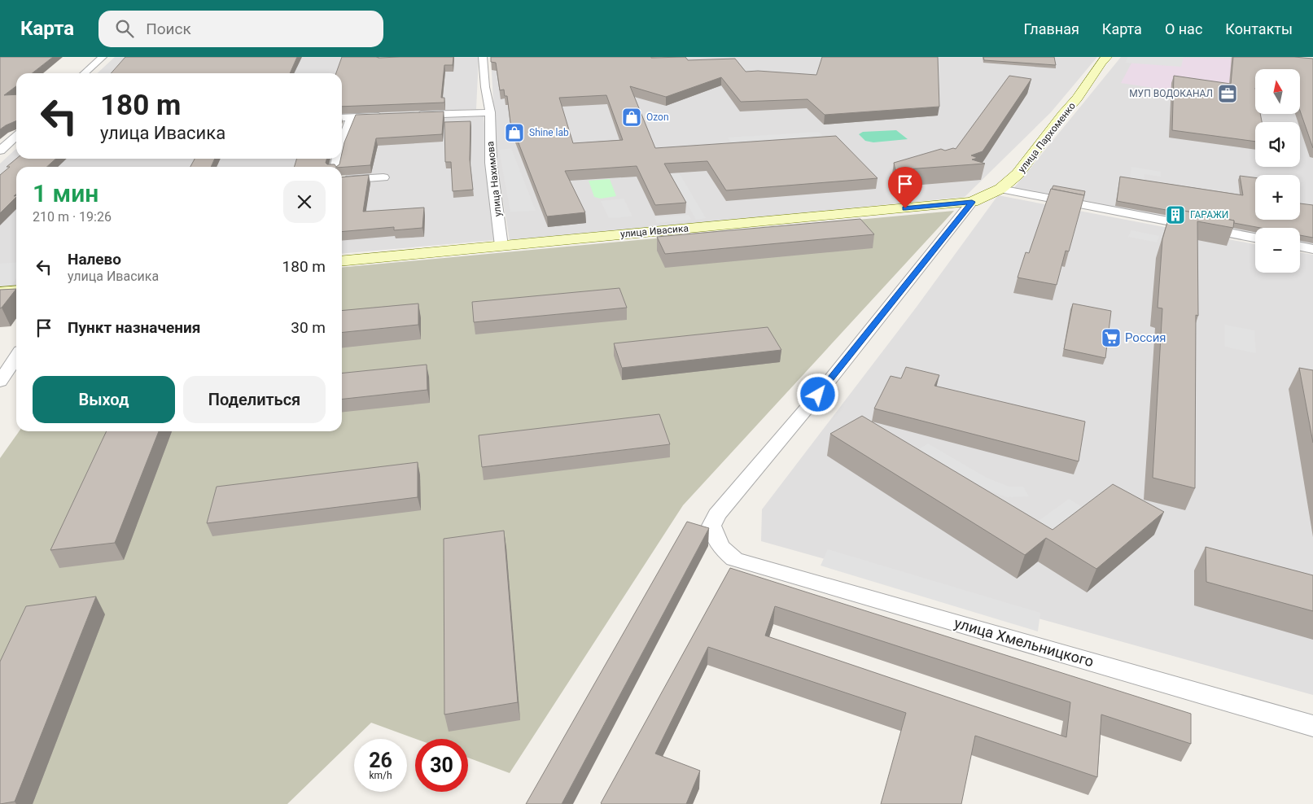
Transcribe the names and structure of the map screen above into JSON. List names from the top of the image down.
{
  "streets": {
    "main road": ["улица Пархоменко", "улица Ивасика"],
    "street": ["улица Нахимова", "улица Хмельницкого"]
  },
  "crossings": [
    ["улица Пархоменко", "улица Ивасика"],
    ["улица Пархоменко", "улица Хмельницкого"],
    ["улица Нахимова", "улица Ивасика"],
    ["улица Ивасика", "улица Хмельницкого"]
  ],
  "places": {
    "office": ["МУП ВОДОКАНАЛ"],
    "shop": ["Ozon", "Shine lab"],
    "building": ["ГАРАЖИ"],
    "supermarket": ["Россия"]
  },
  "north": "top",
  "page": {
    "header": "Карта",
    "search": "Поиск",
    "nav": [
      "Главная",
      "Карта",
      "О нас",
      "Контакты"
    ],
    "map_buttons": ["+", "−"],
    "turn": ["180 m", "улица Ивасика"],
    "heading": ["1 мин", "210 m · 19:26"],
    "list": [
      {
        "name": "Налево",
        "note": "улица Ивасика",
        "value": "180 m"
      },
      {
        "name": "Пункт назначения",
        "value": "30 m"
      }
    ],
    "buttons": ["Выход", "Поделиться"],
    "speed": "26 km/h",
    "limit": "30"
  }
}
